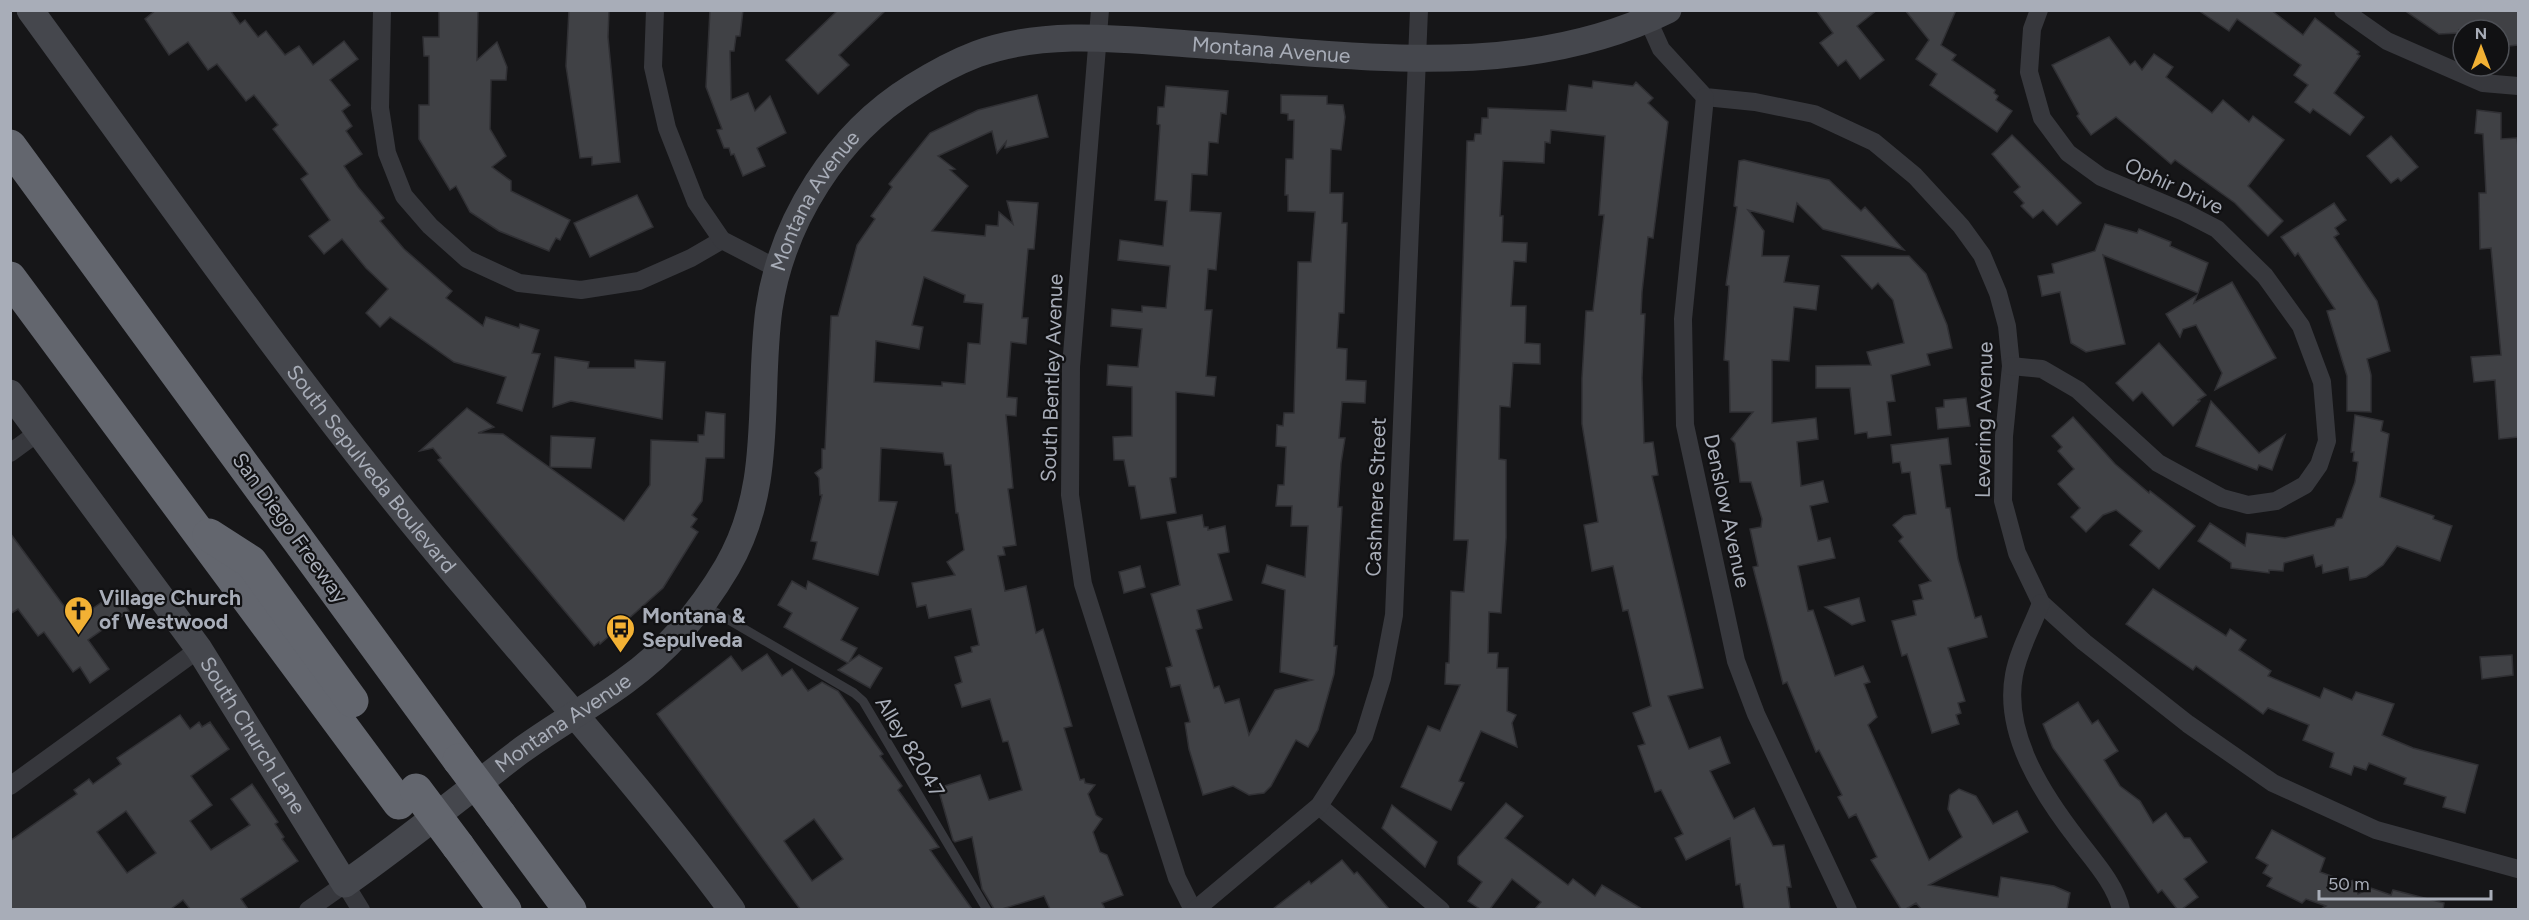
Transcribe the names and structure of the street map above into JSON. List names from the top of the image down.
{
  "streets": {
    "highway": ["San Diego Freeway"],
    "street": [
      "Montana Avenue",
      "Ophir Drive",
      "South Bentley Avenue",
      "Levering Avenue",
      "South Sepulveda Boulevard",
      "Cashmere Street",
      "Denslow Avenue",
      "South Church Lane"
    ],
    "lane": ["Alley 82047"]
  },
  "crossings": [
    ["Montana Avenue", "South Bentley Avenue"],
    ["Montana Avenue", "South Sepulveda Boulevard"],
    ["Montana Avenue", "Cashmere Street"],
    ["Montana Avenue", "South Church Lane"],
    ["Montana Avenue", "Alley 82047"],
    ["Ophir Drive", "Levering Avenue"],
    ["South Bentley Avenue", "Cashmere Street"],
    ["Levering Avenue", "Denslow Avenue"]
  ],
  "places": {
    "church": ["Village Church of Westwood"],
    "bus stop": ["Montana & Sepulveda"]
  },
  "scale_bar": "50 m",
  "north": "top"
}
